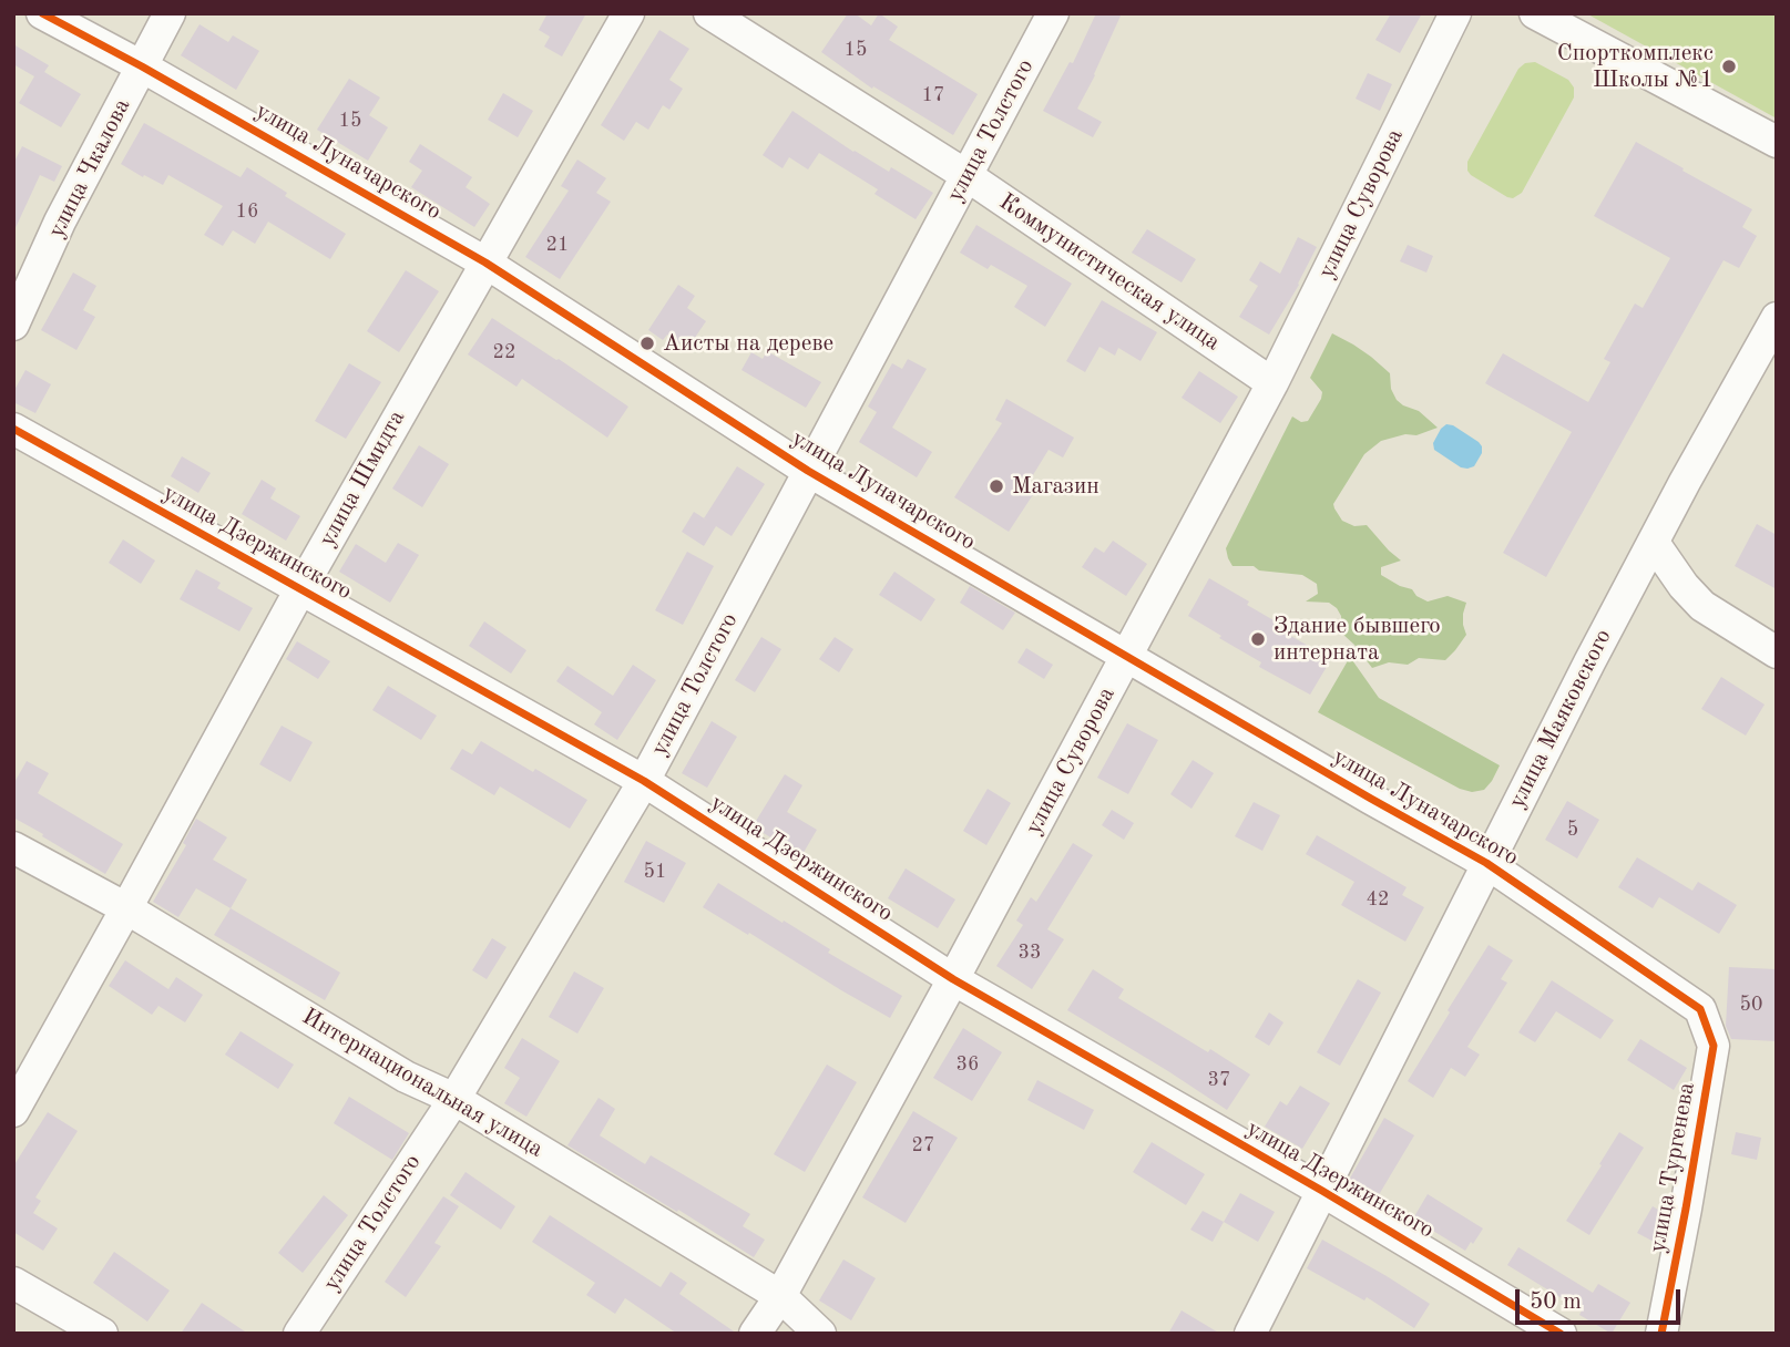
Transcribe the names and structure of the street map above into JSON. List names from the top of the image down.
{
  "streets": {
    "street": [
      "улица Толстого",
      "улица Луначарского",
      "улица Чкалова",
      "улица Суворова",
      "Коммунистическая улица",
      "улица Шмидта",
      "улица Дзержинского",
      "улица Маяковского",
      "Интернациональная улица",
      "улица Тургенева"
    ]
  },
  "crossings": [
    ["улица Толстого", "улица Луначарского"],
    ["улица Толстого", "Коммунистическая улица"],
    ["улица Толстого", "улица Дзержинского"],
    ["улица Толстого", "Интернациональная улица"],
    ["улица Луначарского", "улица Чкалова"],
    ["улица Луначарского", "улица Суворова"],
    ["улица Луначарского", "улица Шмидта"],
    ["улица Луначарского", "улица Маяковского"],
    ["улица Луначарского", "улица Тургенева"],
    ["улица Суворова", "Коммунистическая улица"],
    ["улица Суворова", "улица Дзержинского"],
    ["улица Суворова", "Интернациональная улица"],
    ["улица Шмидта", "улица Дзержинского"],
    ["улица Шмидта", "Интернациональная улица"],
    ["улица Дзержинского", "улица Маяковского"]
  ],
  "places": [
    "Спорткомплекс Школы №1",
    "Аисты на дереве",
    "Магазин",
    "Здание бывшего интерната"
  ],
  "house_numbers": [
    "15",
    "17",
    "15",
    "16",
    "21",
    "22",
    "5",
    "51",
    "42",
    "33",
    "50",
    "36",
    "37",
    "27"
  ],
  "scale_bar": "50 m"
}
